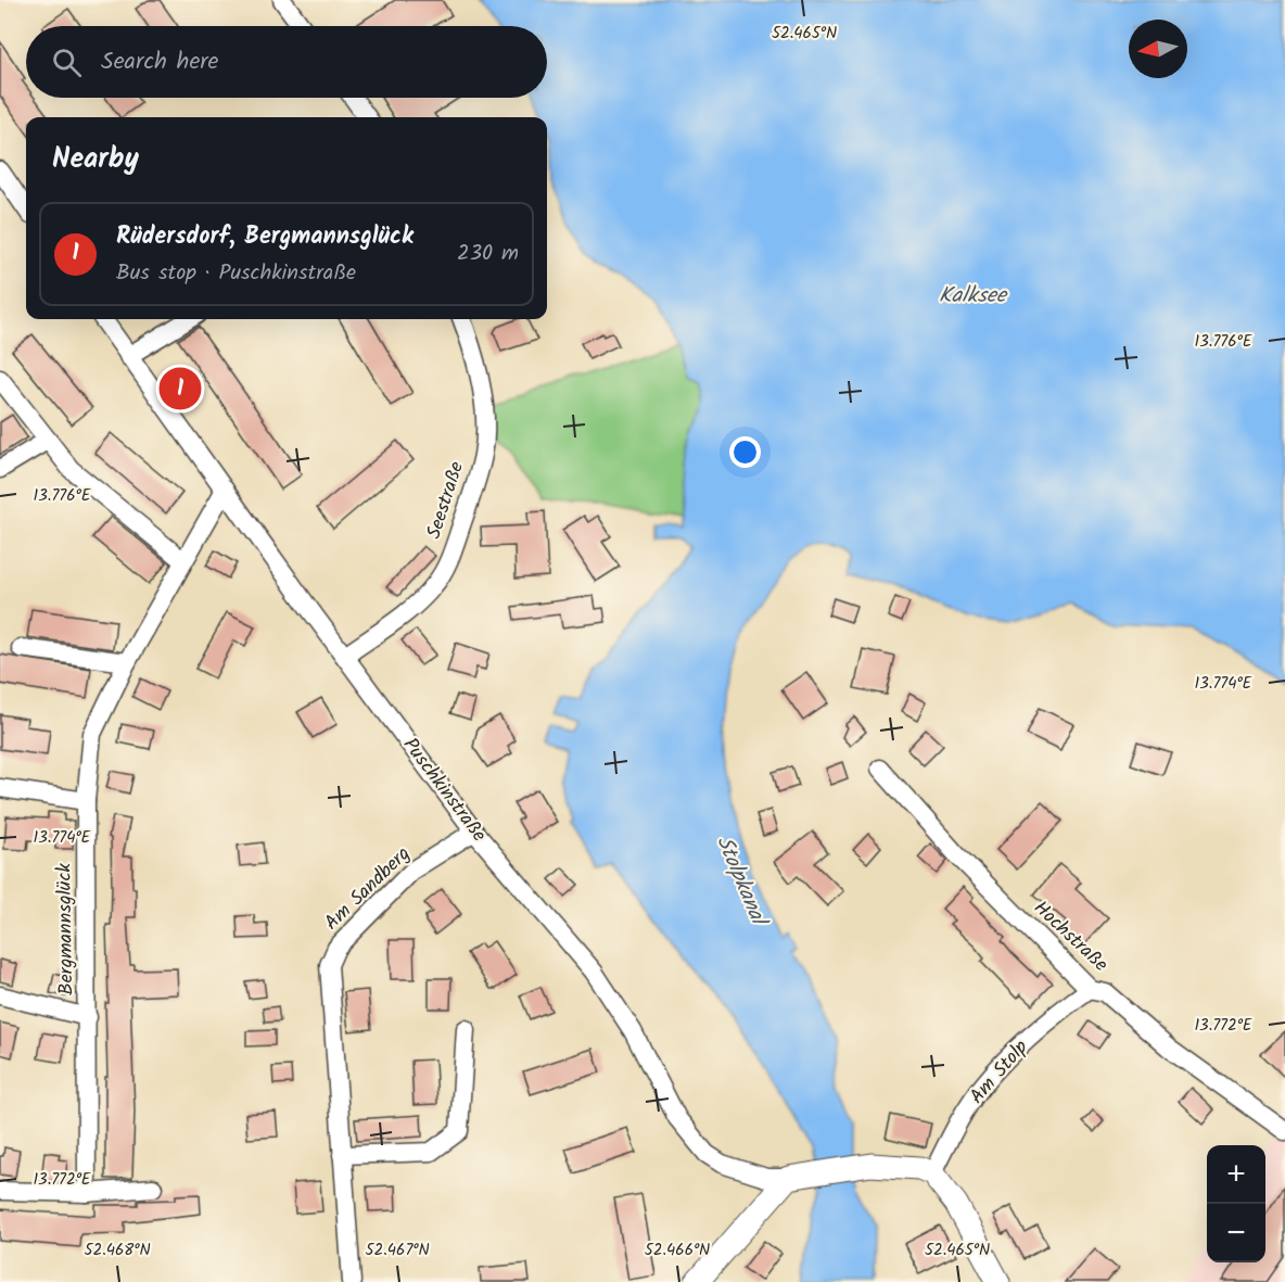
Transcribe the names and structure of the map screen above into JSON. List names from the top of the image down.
{
  "streets": {
    "street": [
      "Seestraße",
      "Puschkinstraße",
      "Am Sandberg",
      "Bergmannsglück",
      "Hochstraße",
      "Am Stolp"
    ]
  },
  "crossings": [
    ["Seestraße", "Puschkinstraße"],
    ["Puschkinstraße", "Am Sandberg"],
    ["Puschkinstraße", "Bergmannsglück"],
    ["Hochstraße", "Am Stolp"]
  ],
  "water": ["Kalksee", "Stolpkanal"],
  "north": "left",
  "page": {
    "search": "Search here",
    "heading": "Nearby",
    "list": [
      {
        "mark": "1",
        "name": "Rüdersdorf, Bergmannsglück",
        "note": "Bus stop · Puschkinstraße",
        "value": "230 m"
      }
    ],
    "pins": "1",
    "map_buttons": ["+", "−"]
  },
  "coordinates": [
    "52.465°N",
    "13.776°E",
    "13.774°E",
    "13.772°E",
    "52.468°N",
    "52.467°N",
    "52.466°N"
  ]
}
